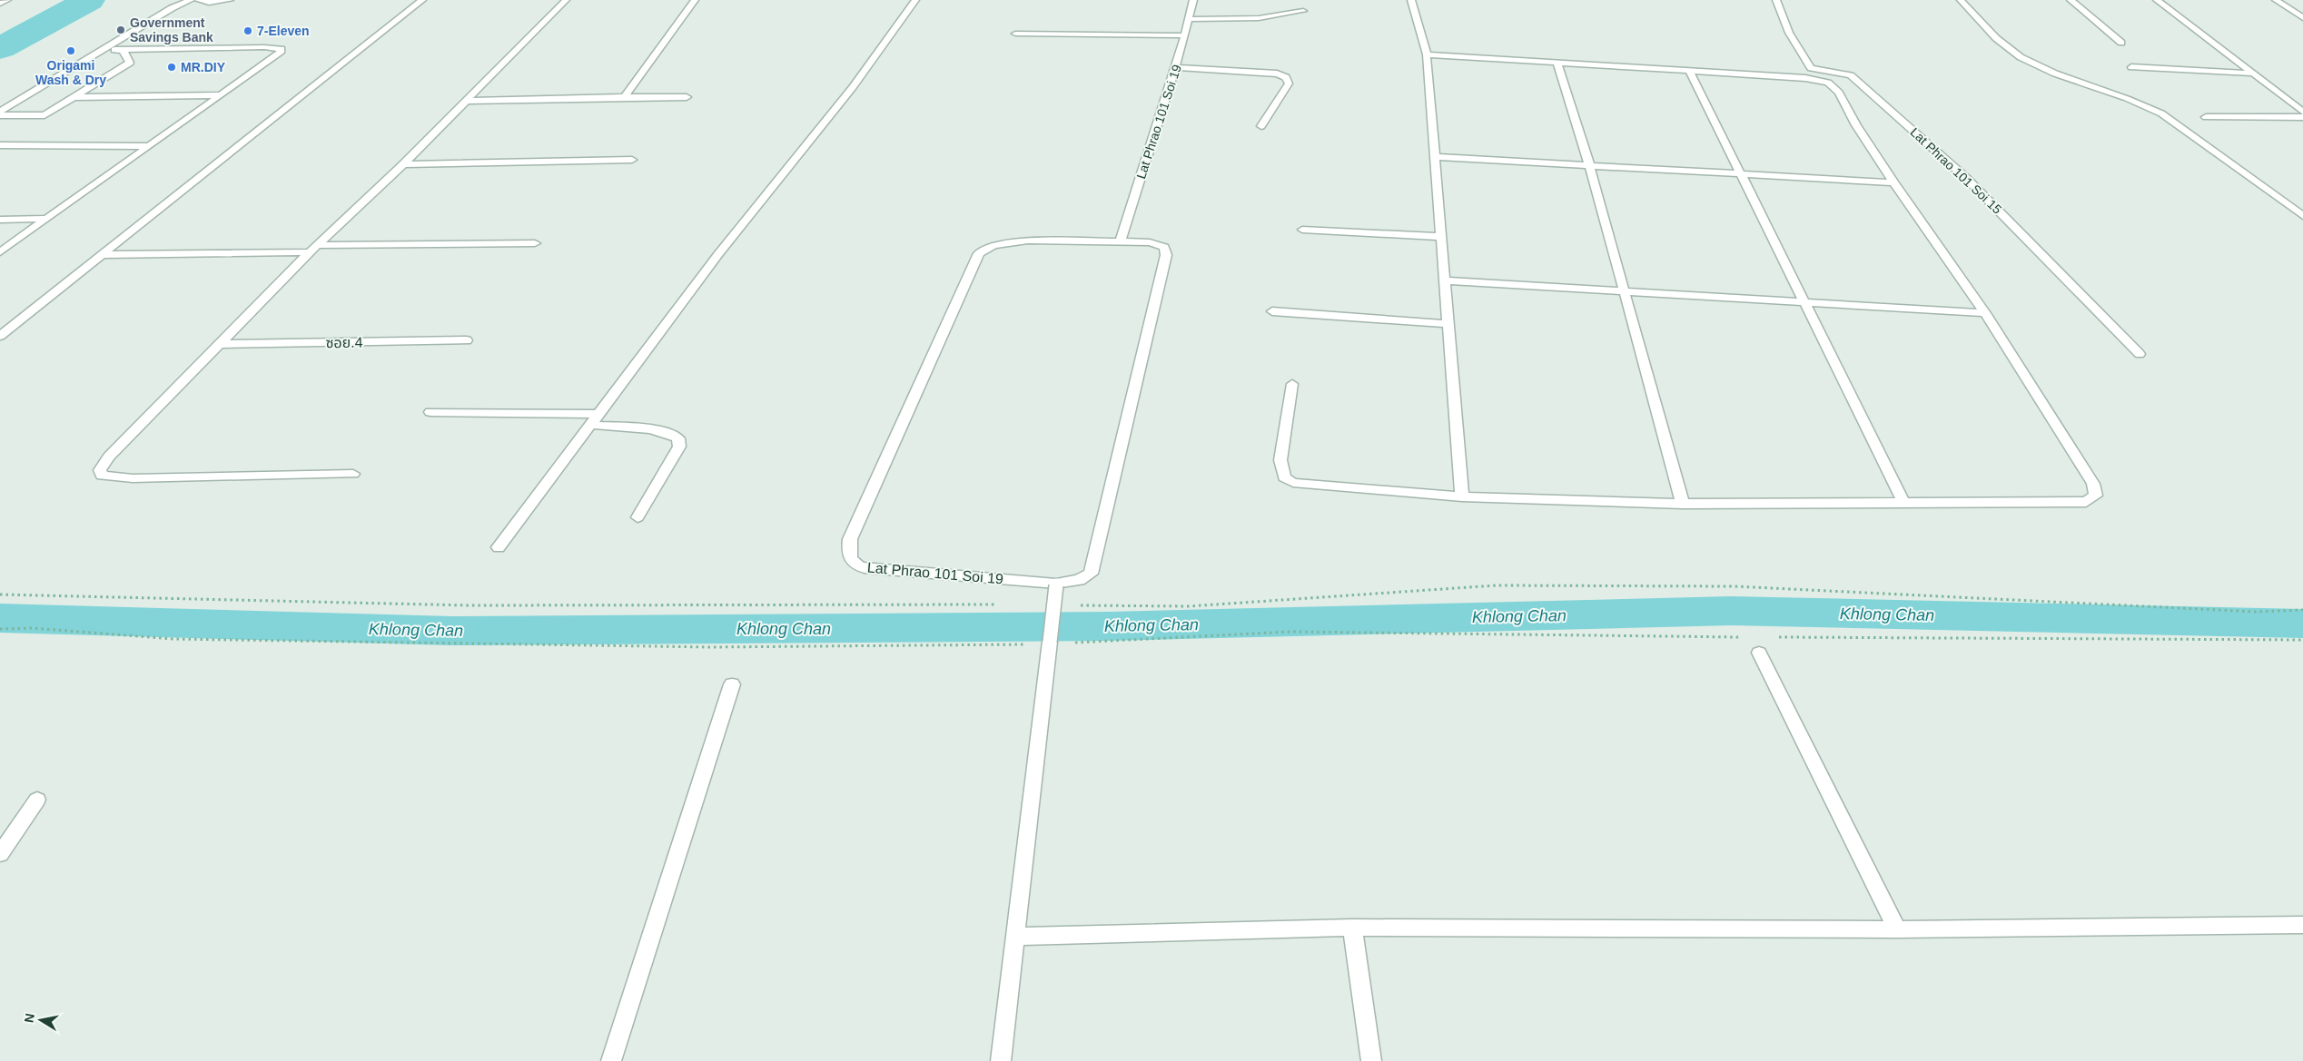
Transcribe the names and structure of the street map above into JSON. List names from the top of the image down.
{
  "streets": {
    "street": ["Lat Phrao 101 Soi 19", "Lat Phrao 101 Soi 15", "ซอย.4"]
  },
  "water": ["Khlong Chan"],
  "places": [
    "Government Savings Bank",
    "7-Eleven",
    "Origami Wash & Dry",
    "MR.DIY"
  ],
  "north": "left"
}
